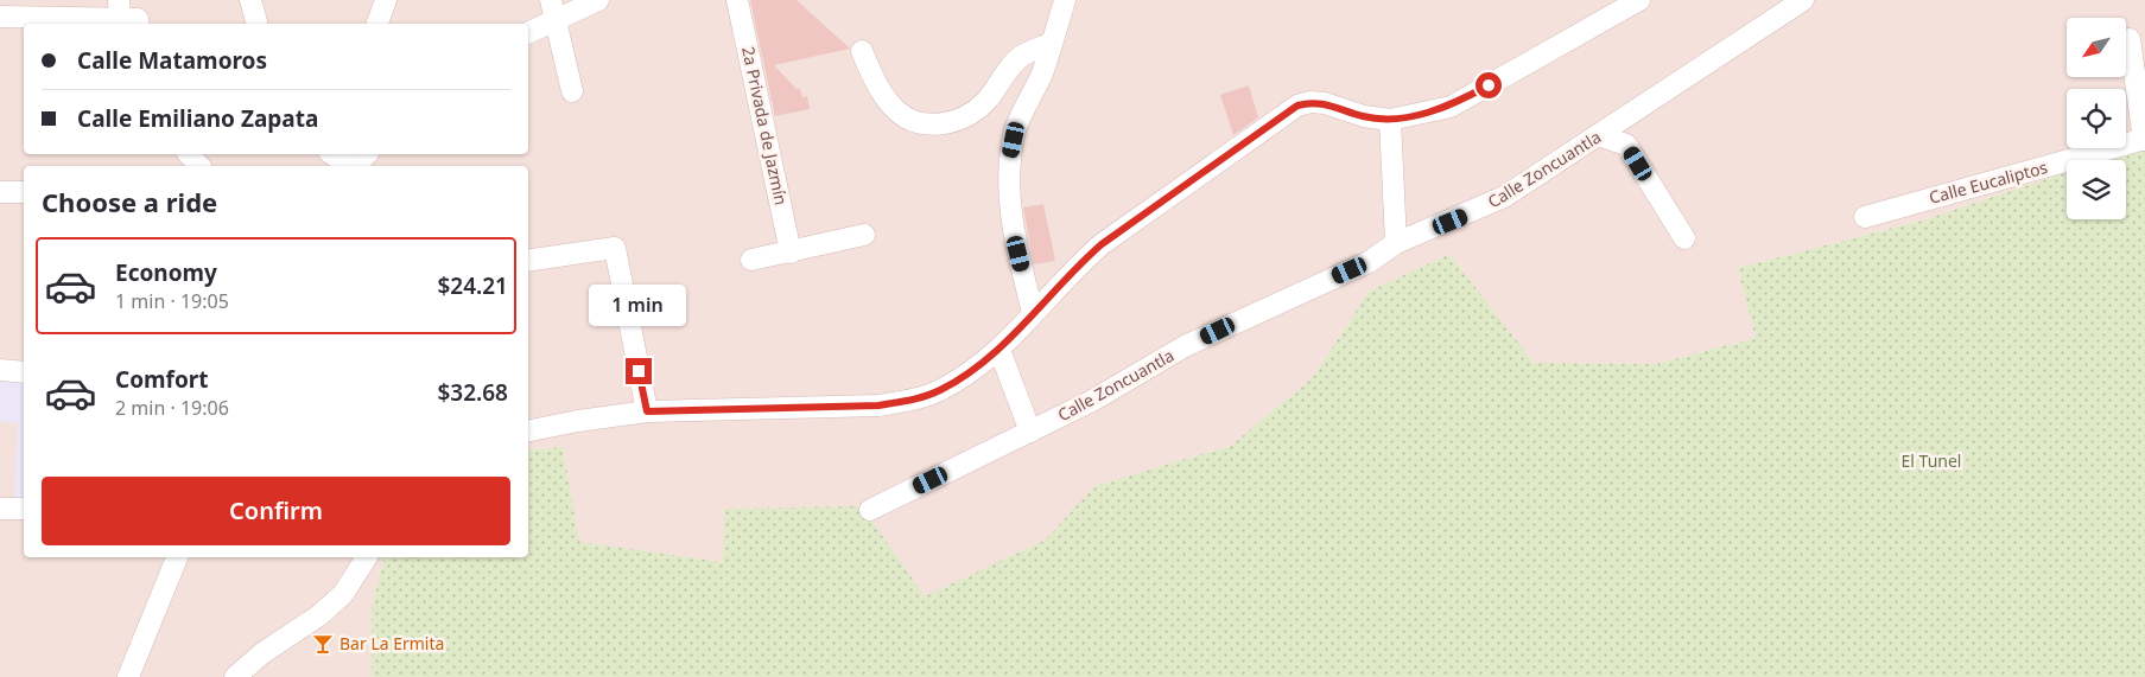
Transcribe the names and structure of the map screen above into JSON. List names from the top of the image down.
{
  "streets": {
    "street": ["2a Privada de Jazmín", "Calle Zoncuantla", "Calle Eucaliptos"]
  },
  "parks": ["El Tunel"],
  "places": {
    "bar": ["Bar La Ermita"]
  },
  "north": "bottom left",
  "page": {
    "banner": ["Calle Matamoros", "Calle Emiliano Zapata"],
    "heading": "Choose a ride",
    "list": [
      {
        "name": "Economy",
        "note": "1 min · 19:05",
        "value": "$24.21"
      },
      {
        "name": "Comfort",
        "note": "2 min · 19:06",
        "value": "$32.68"
      }
    ],
    "bubble": "1 min",
    "buttons": "Confirm"
  }
}
